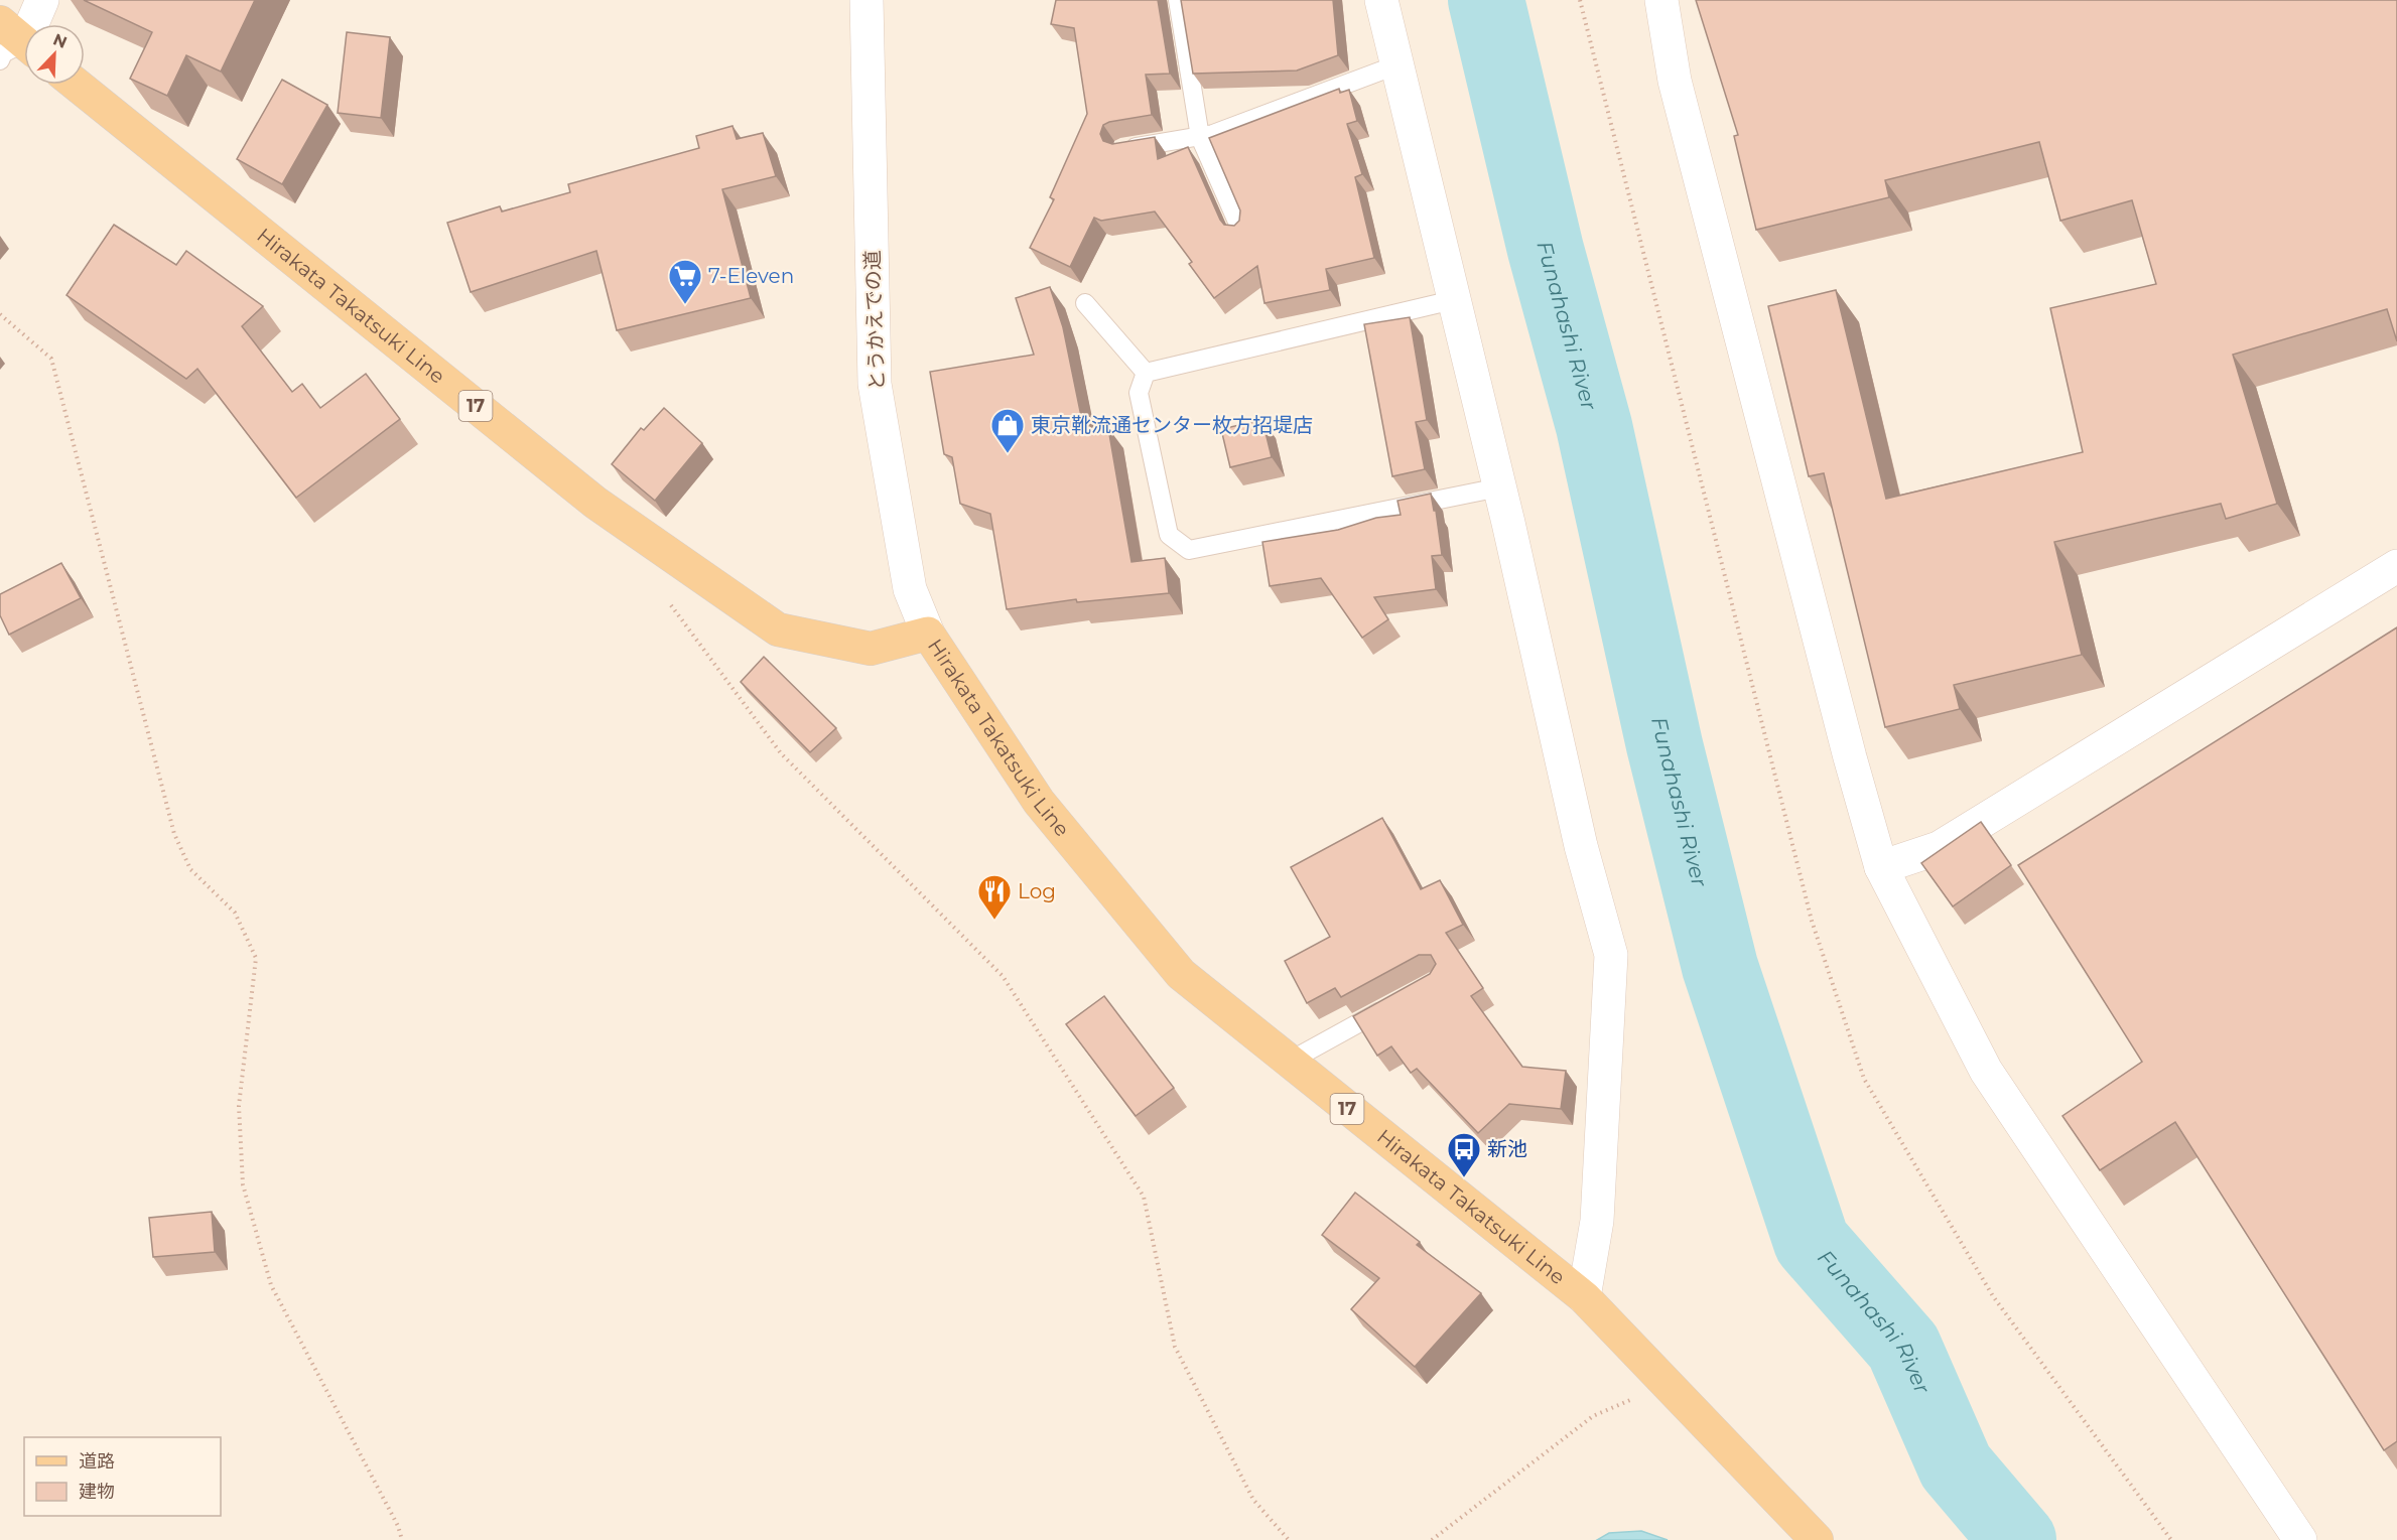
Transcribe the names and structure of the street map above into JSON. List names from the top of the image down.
{
  "streets": {
    "main road": ["Hirakata Takatsuki Line", "17"],
    "street": ["とうかえでの道"]
  },
  "crossings": [
    ["Hirakata Takatsuki Line", "とうかえでの道"]
  ],
  "water": ["Funahashi River"],
  "places": {
    "supermarket": ["7-Eleven"],
    "shop": ["東京靴流通センター枚方招堤店"],
    "restaurant": ["Log"],
    "bus stop": ["新池"]
  },
  "legend": ["道路", "建物"],
  "north": "top right"
}
